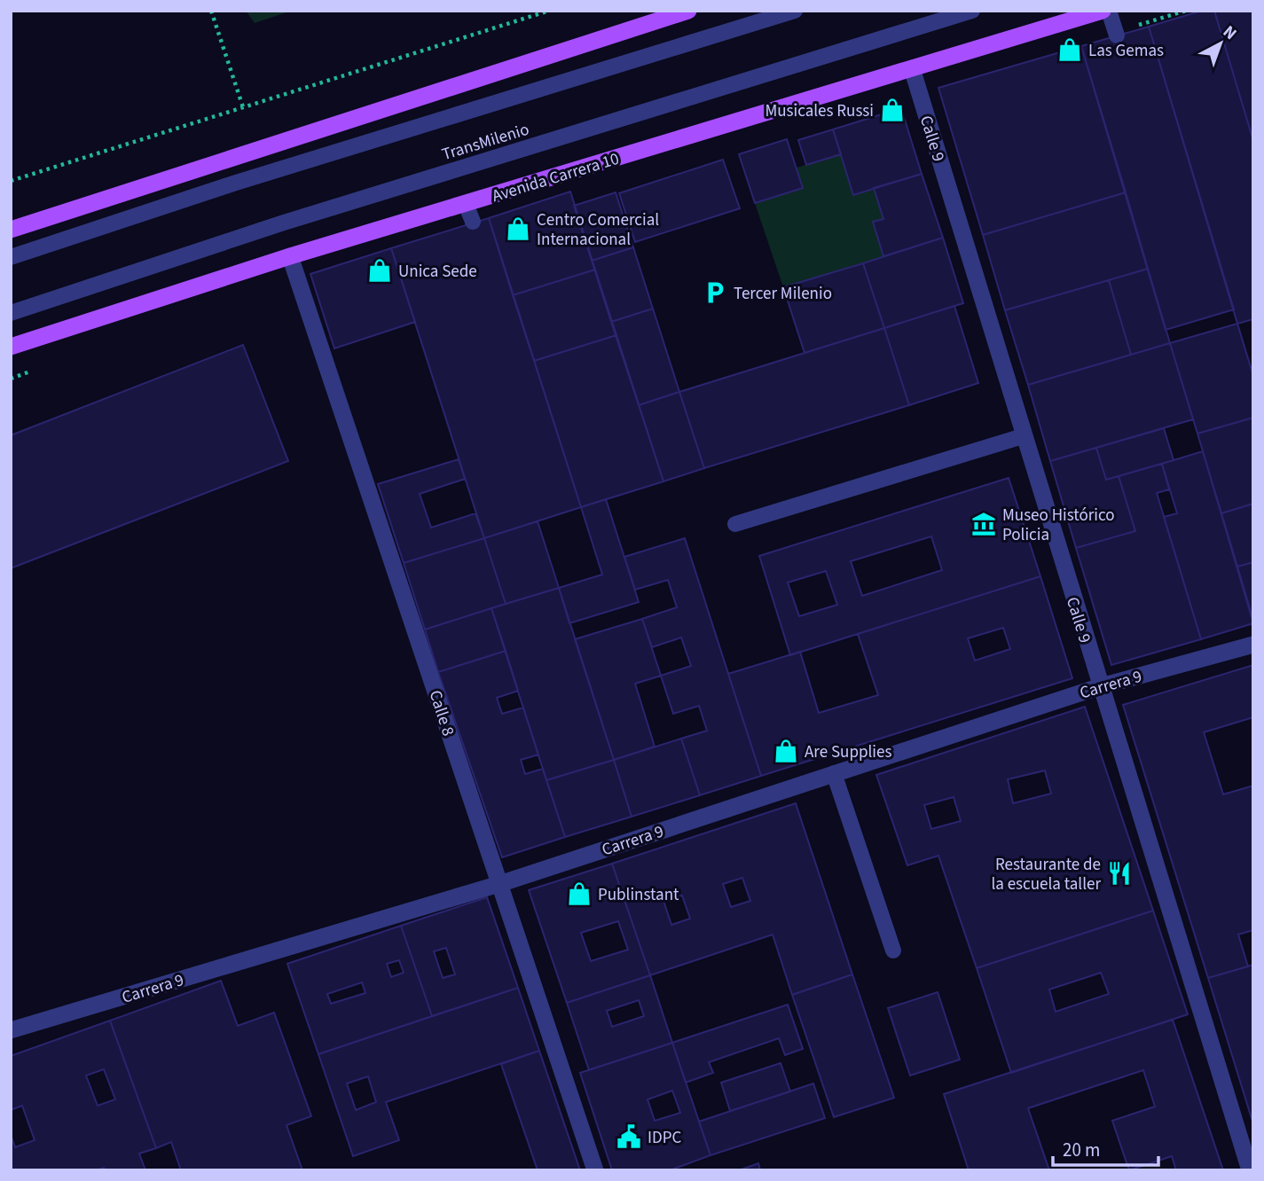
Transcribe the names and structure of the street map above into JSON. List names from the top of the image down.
{
  "streets": {
    "main road": ["Avenida Carrera 10"],
    "street": ["Calle 9", "Carrera 9", "Calle 8"],
    "lane": ["TransMilenio"]
  },
  "crossings": [
    ["Calle 9", "Avenida Carrera 10"],
    ["Calle 9", "Carrera 9"],
    ["Avenida Carrera 10", "Calle 8"],
    ["Carrera 9", "Calle 8"]
  ],
  "places": {
    "shop": [
      "Las Gemas",
      "Musicales Russi",
      "Centro Comercial Internacional",
      "Unica Sede",
      "Are Supplies",
      "Publinstant"
    ],
    "parking": ["Tercer Milenio"],
    "museum": ["Museo Histórico Policia"],
    "restaurant": ["Restaurante de la escuela taller"],
    "public building": ["IDPC"]
  },
  "scale_bar": "20 m",
  "north": "top right"
}
